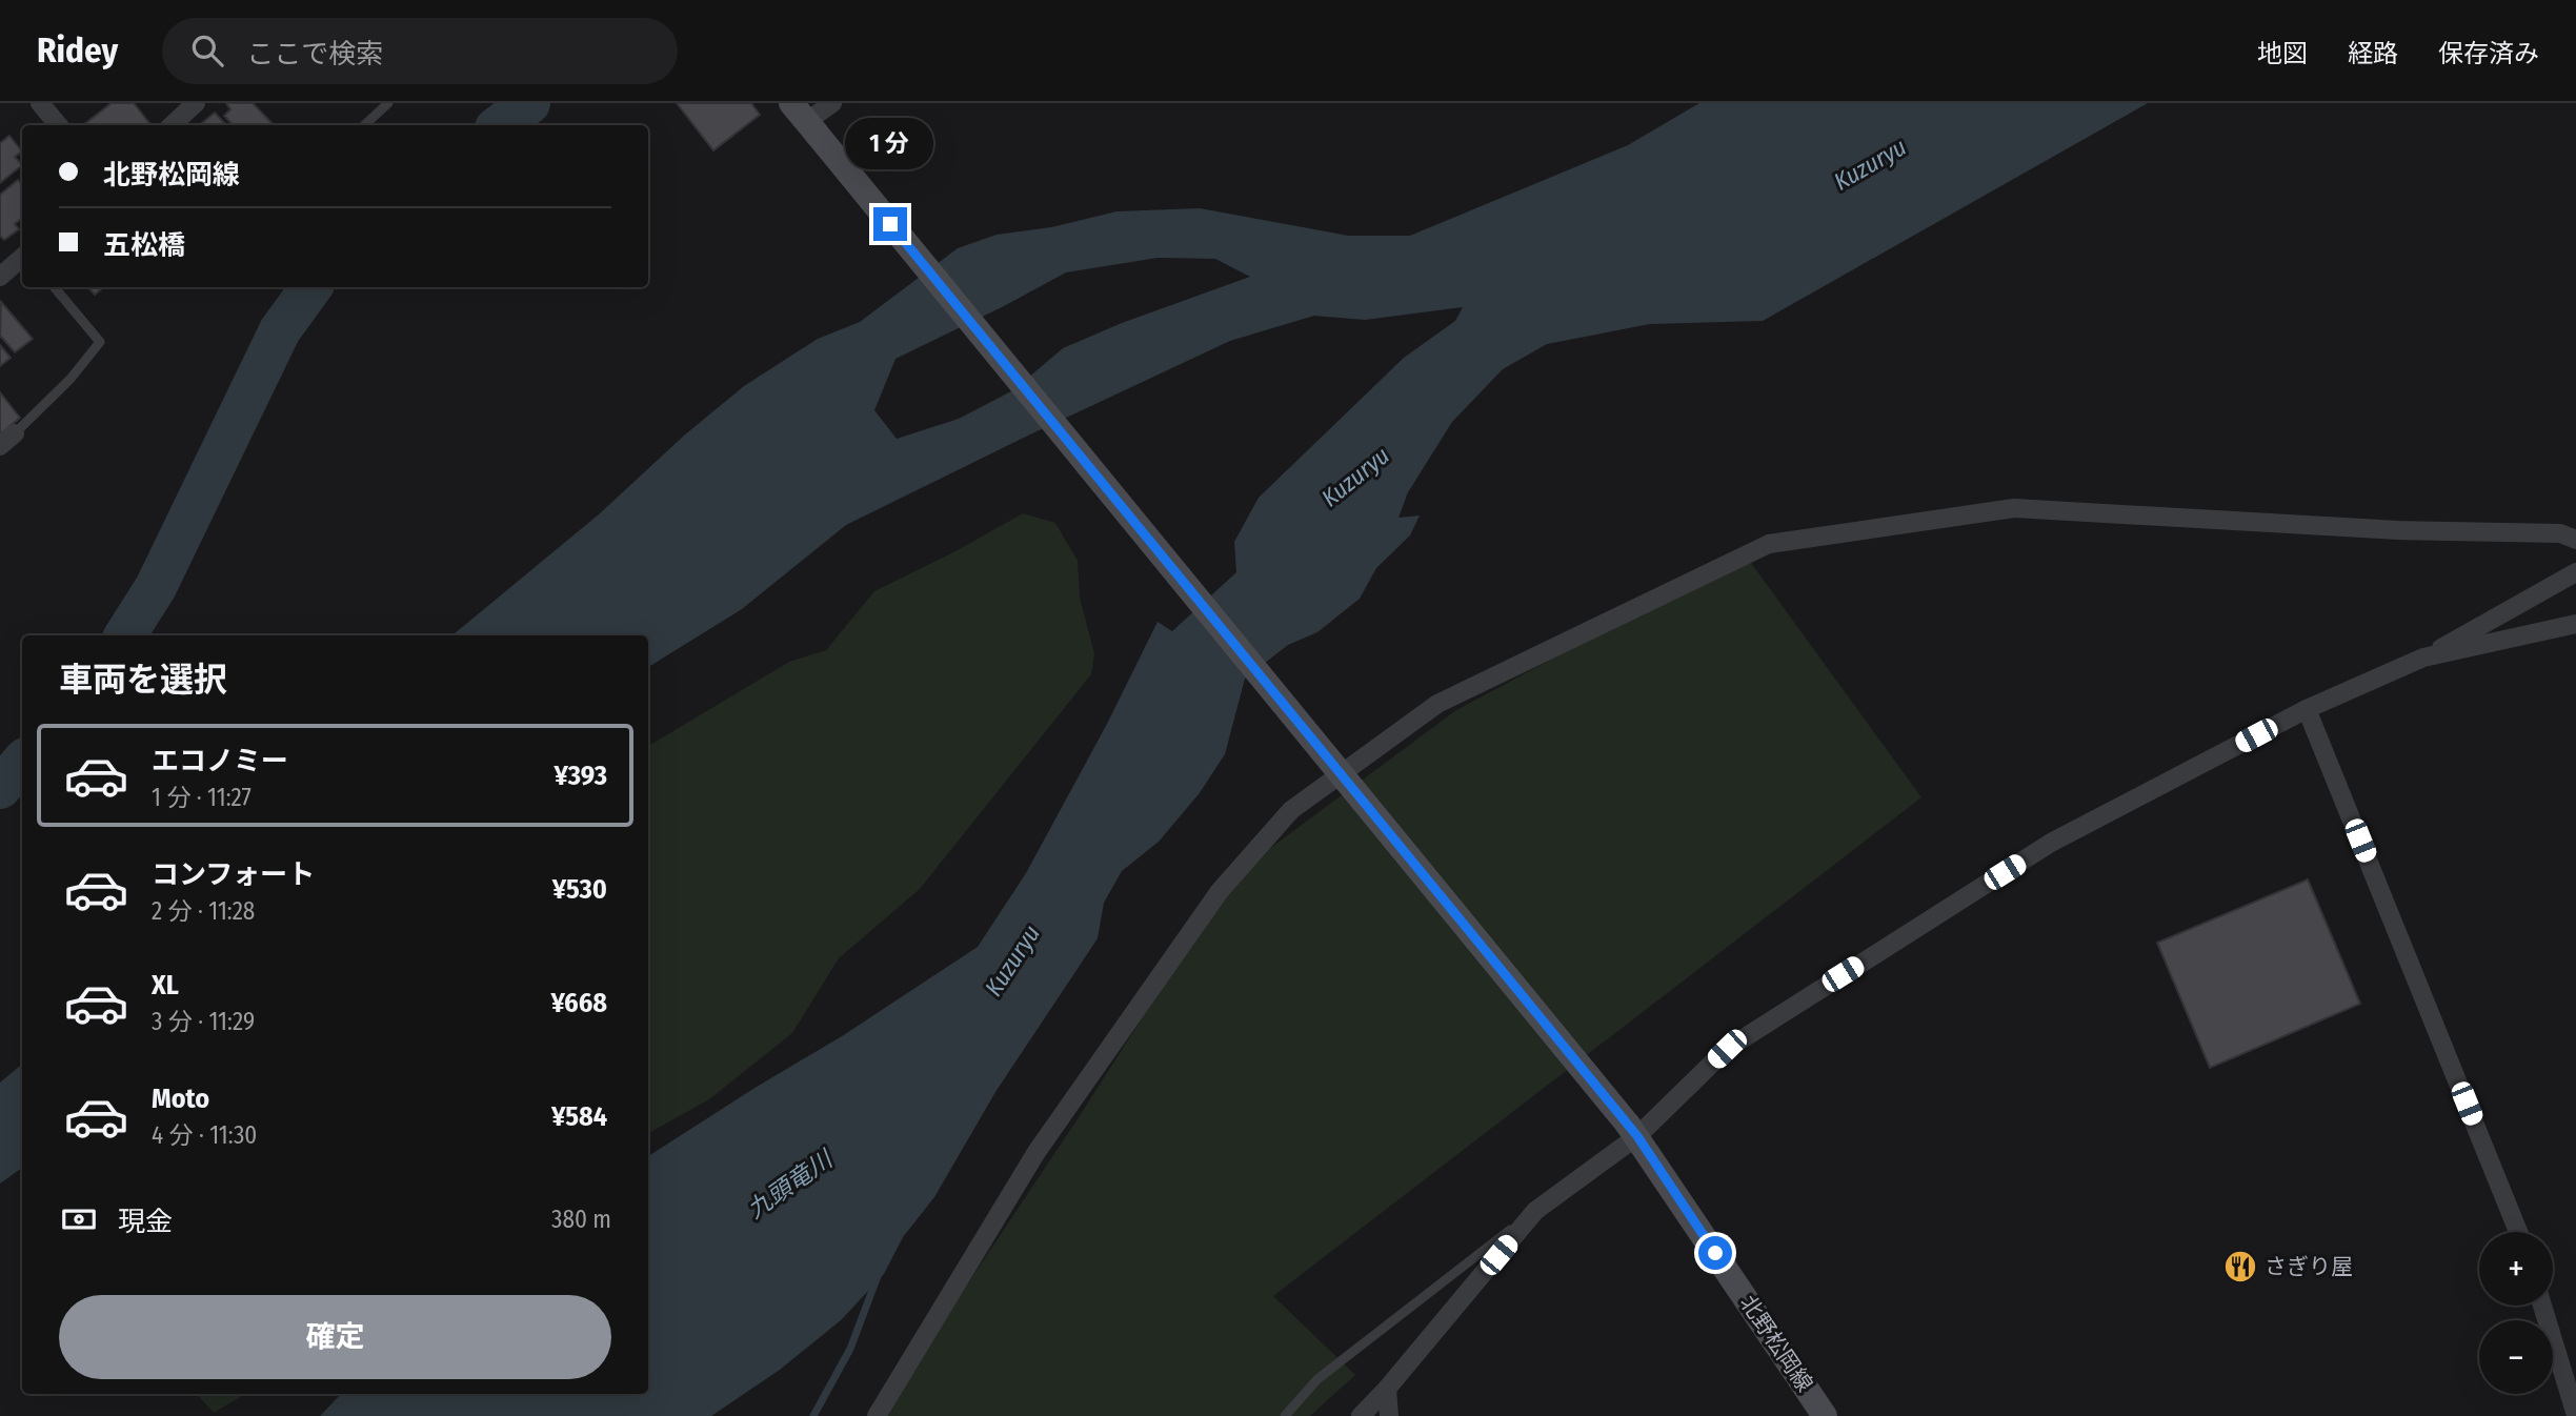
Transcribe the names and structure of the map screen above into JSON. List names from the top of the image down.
{
  "streets": {
    "main road": ["北野松岡線"]
  },
  "water": ["Kuzuryu", "九頭竜川"],
  "places": {
    "restaurant": ["さぎり屋"]
  },
  "page": {
    "header": "Ridey",
    "search": "ここで検索",
    "nav": ["地図", "経路", "保存済み"],
    "bubble": "1 分",
    "banner": ["北野松岡線", "五松橋"],
    "heading": "車両を選択",
    "list": [
      {
        "name": "エコノミー",
        "note": "1 分 · 11:27",
        "value": "¥393"
      },
      {
        "name": "コンフォート",
        "note": "2 分 · 11:28",
        "value": "¥530"
      },
      {
        "name": "XL",
        "note": "3 分 · 11:29",
        "value": "¥668"
      },
      {
        "name": "Moto",
        "note": "4 分 · 11:30",
        "value": "¥584"
      }
    ],
    "pay": ["現金", "380 m"],
    "map_buttons": ["+", "−"],
    "buttons": "確定"
  }
}
